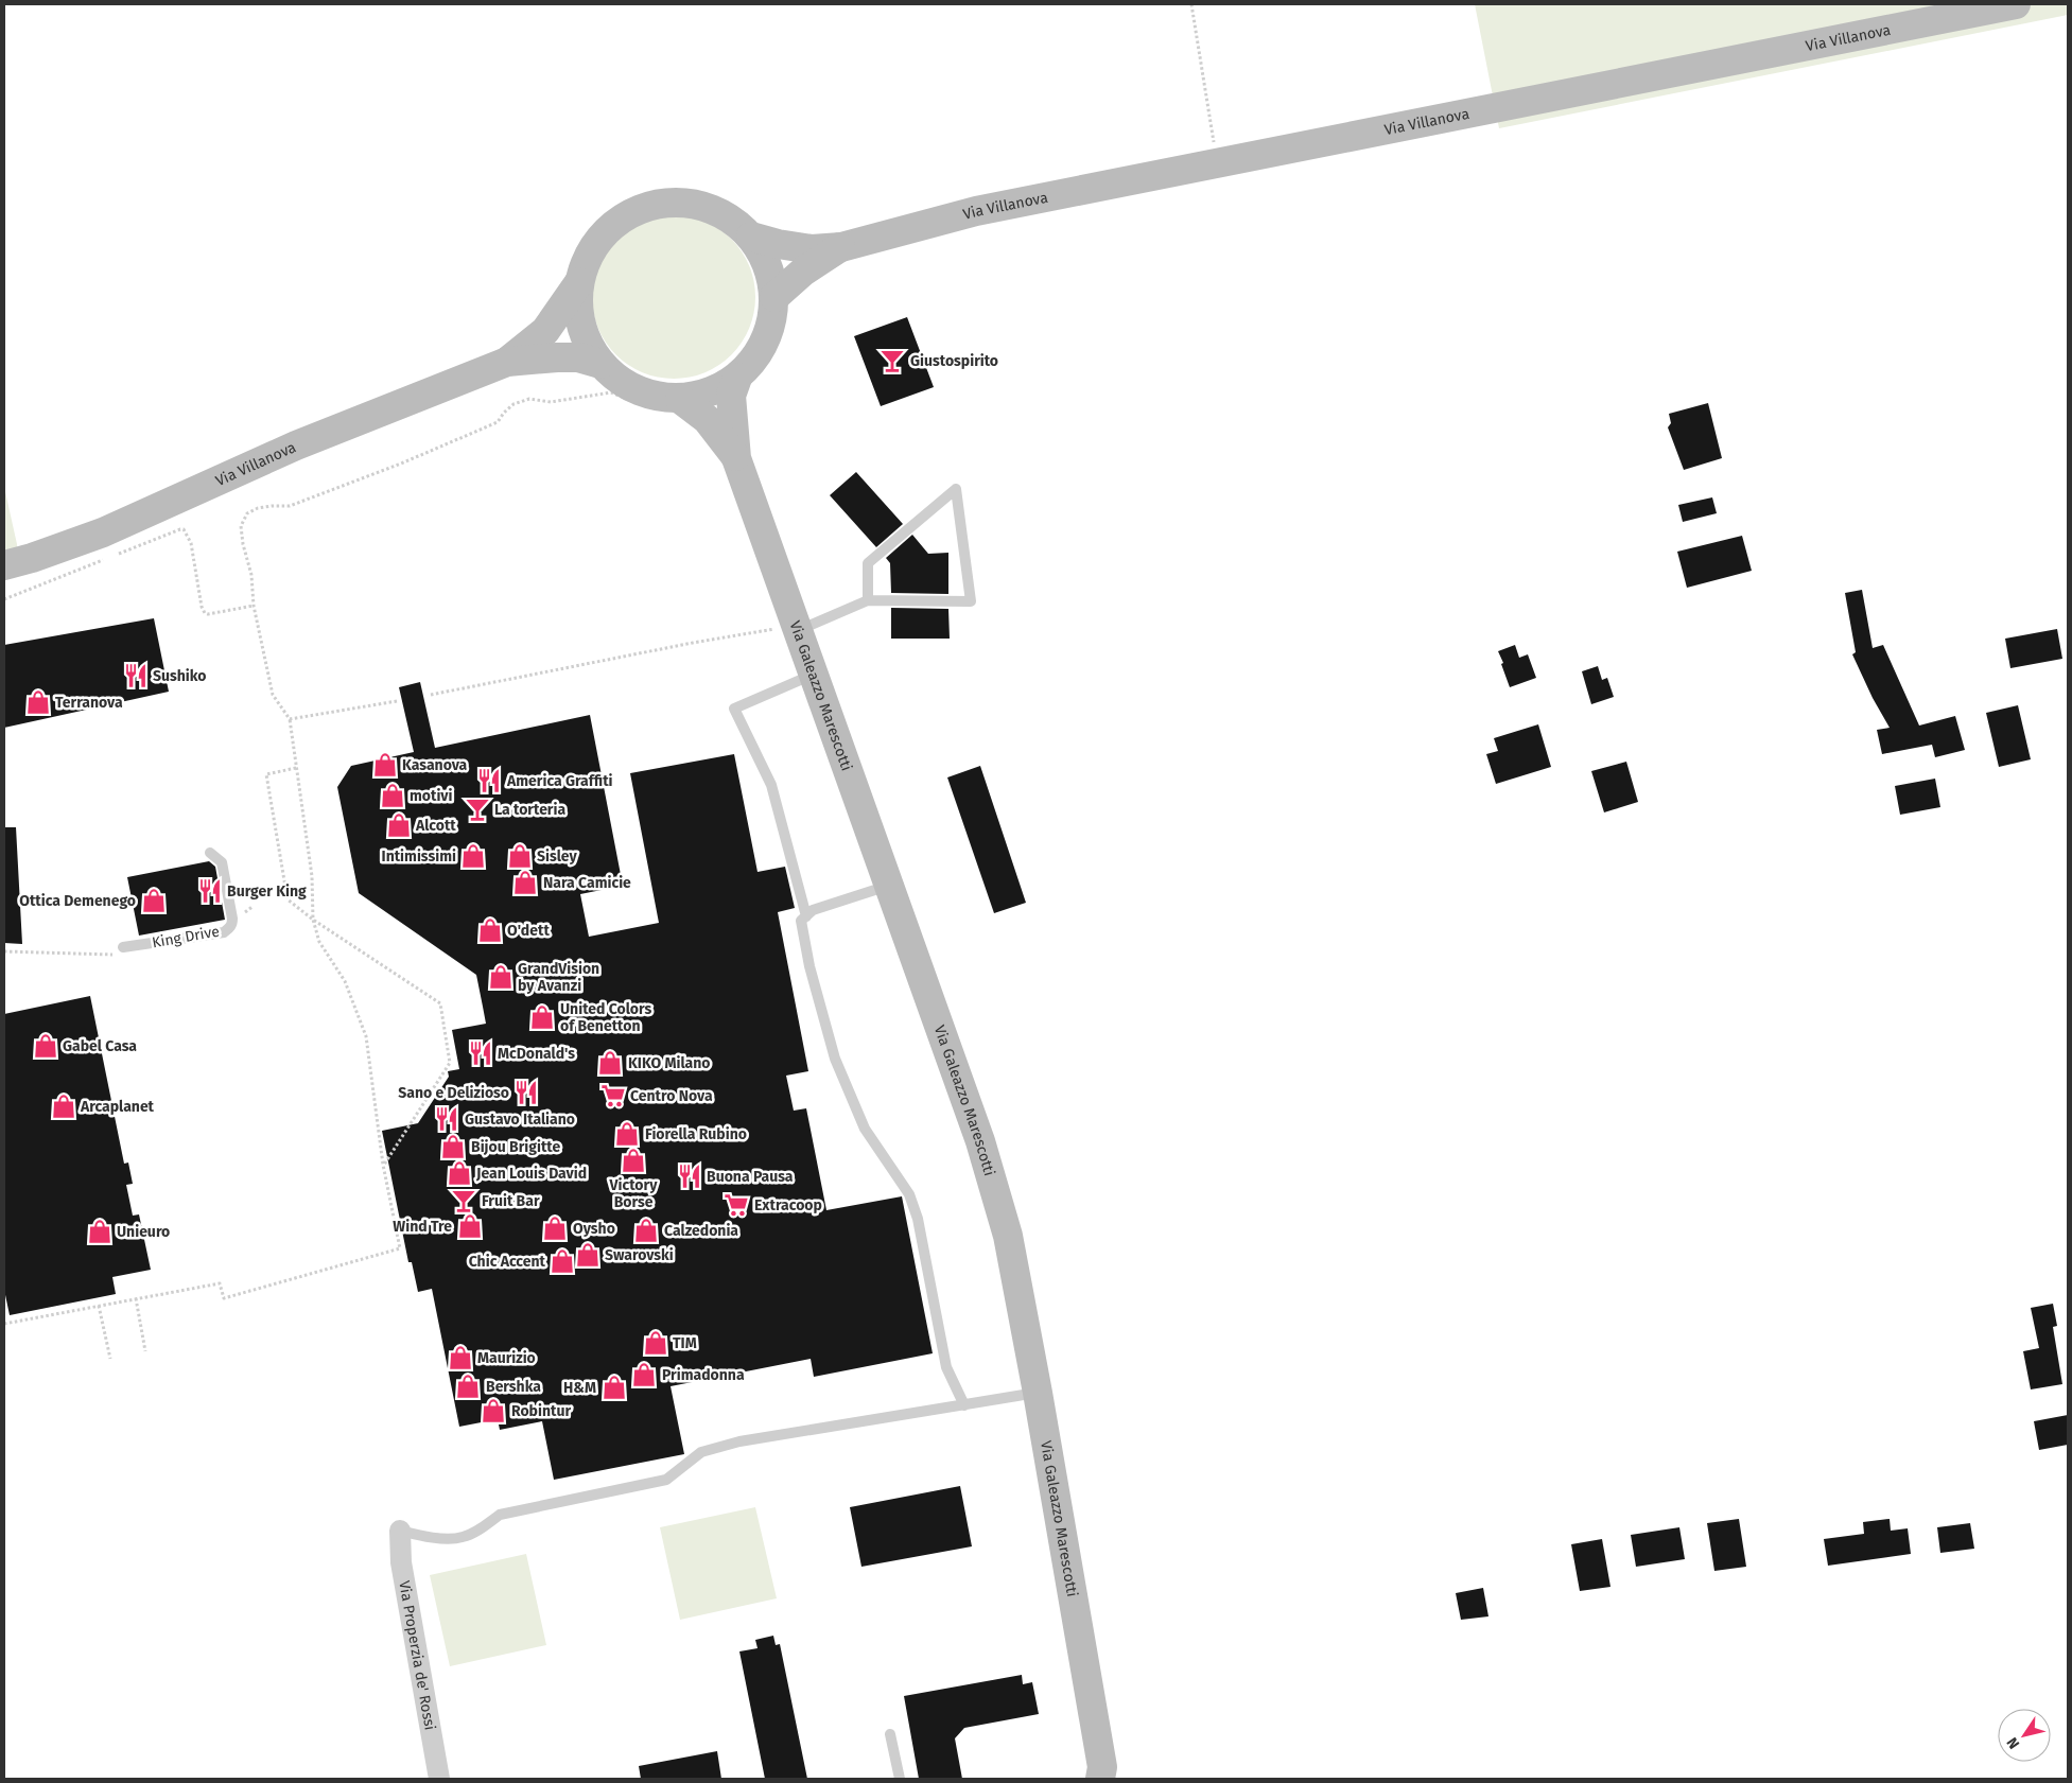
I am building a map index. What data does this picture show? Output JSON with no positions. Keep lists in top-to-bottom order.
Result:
{
  "streets": {
    "main road": ["Via Villanova", "Via Galeazzo Marescotti"],
    "street": ["Via Properzia de' Rossi"],
    "lane": ["King Drive"]
  },
  "places": {
    "bar": ["Giustospirito", "La torteria", "Fruit Bar"],
    "restaurant": [
      "Sushiko",
      "America Graffiti",
      "Burger King",
      "McDonald's",
      "Sano e Delizioso",
      "Gustavo Italiano",
      "Buona Pausa"
    ],
    "shop": [
      "Terranova",
      "Kasanova",
      "motivi",
      "Alcott",
      "Intimissimi",
      "Sisley",
      "Nara Camicie",
      "Ottica Demenego",
      "O'dett",
      "GrandVision by Avanzi",
      "United Colors of Benetton",
      "Gabel Casa",
      "KIKO Milano",
      "Arcaplanet",
      "Fiorella Rubino",
      "Bijou Brigitte",
      "Victory Borse",
      "Jean Louis David",
      "Wind Tre",
      "Oysho",
      "Calzedonia",
      "Unieuro",
      "Swarovski",
      "Chic Accent",
      "TIM",
      "Maurizio",
      "Primadonna",
      "Bershka",
      "H&M",
      "Robintur"
    ],
    "supermarket": ["Centro Nova", "Extracoop"]
  },
  "north": "bottom left"
}
